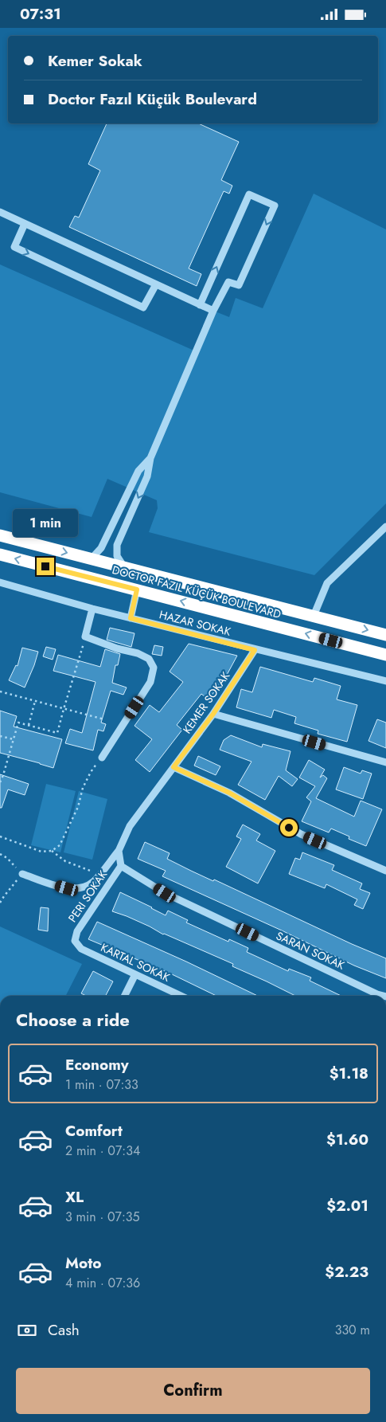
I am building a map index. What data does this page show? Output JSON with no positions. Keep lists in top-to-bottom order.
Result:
{
  "streets": {
    "street": [
      "HAZAR SOKAK",
      "KEMER SOKAK",
      "PERI SOKAK",
      "SARAN SOKAK",
      "KARTAL SOKAK"
    ]
  },
  "crossings": [
    ["HAZAR SOKAK", "KEMER SOKAK"],
    ["PERI SOKAK", "SARAN SOKAK"],
    ["PERI SOKAK", "KARTAL SOKAK"]
  ],
  "page": {
    "status": "07:31",
    "banner": ["Kemer Sokak", "Doctor Fazıl Küçük Boulevard"],
    "bubble": "1 min",
    "heading": "Choose a ride",
    "list": [
      {
        "name": "Economy",
        "note": "1 min · 07:33",
        "value": "$1.18"
      },
      {
        "name": "Comfort",
        "note": "2 min · 07:34",
        "value": "$1.60"
      },
      {
        "name": "XL",
        "note": "3 min · 07:35",
        "value": "$2.01"
      },
      {
        "name": "Moto",
        "note": "4 min · 07:36",
        "value": "$2.23"
      }
    ],
    "pay": ["Cash", "330 m"],
    "buttons": "Confirm"
  }
}
